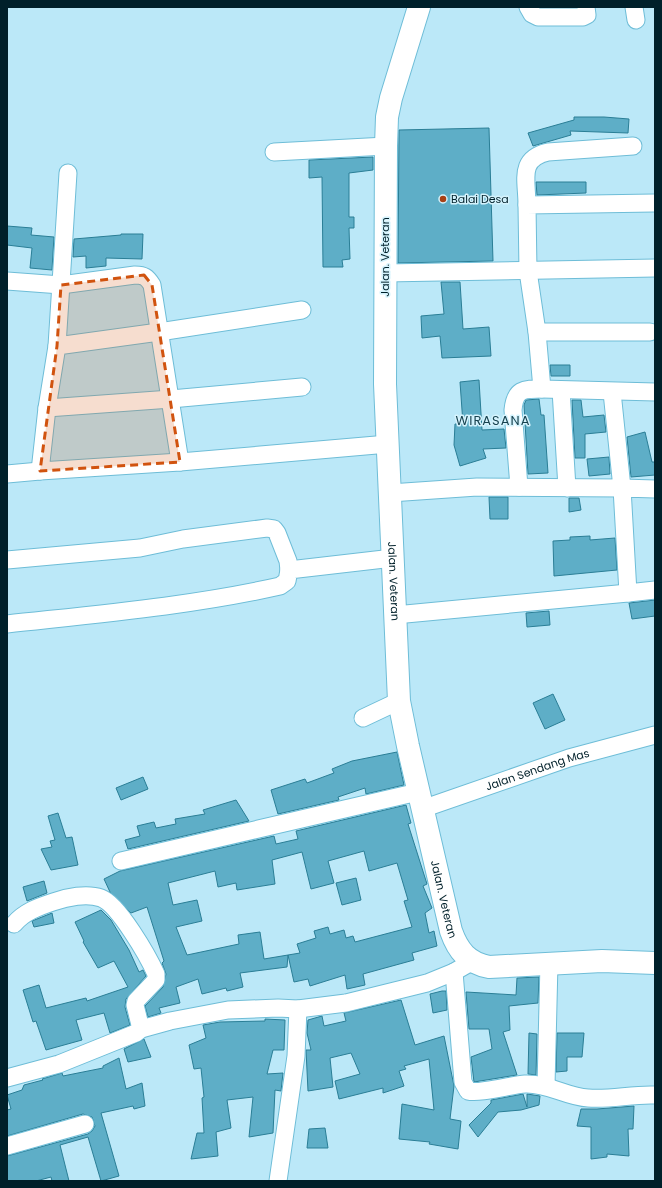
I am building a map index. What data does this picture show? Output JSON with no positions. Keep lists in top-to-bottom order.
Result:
{
  "streets": {
    "street": ["Jalan. Veteran", "Jalan Sendang Mas"]
  },
  "crossings": [
    ["Jalan. Veteran", "Jalan Sendang Mas"]
  ],
  "districts": ["WIRASANA"],
  "places": ["Balai Desa"]
}
